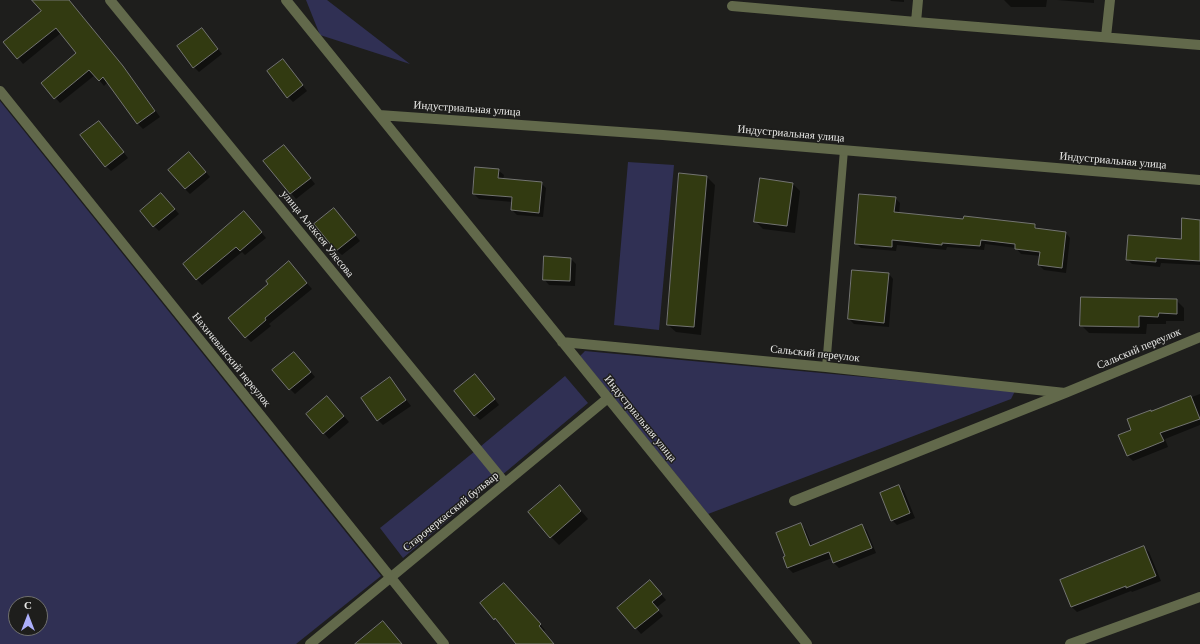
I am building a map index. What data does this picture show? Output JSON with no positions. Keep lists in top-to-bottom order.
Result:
{
  "streets": {
    "street": [
      "Индустриальная улица",
      "улица Алексея Улесова",
      "Сальский переулок",
      "Нахичеванский переулок",
      "Старочеркасский бульвар"
    ]
  },
  "crossings": [
    ["Индустриальная улица", "Сальский переулок"],
    ["Индустриальная улица", "Старочеркасский бульвар"],
    ["улица Алексея Улесова", "Старочеркасский бульвар"],
    ["Нахичеванский переулок", "Старочеркасский бульвар"]
  ],
  "north": "top"
}
